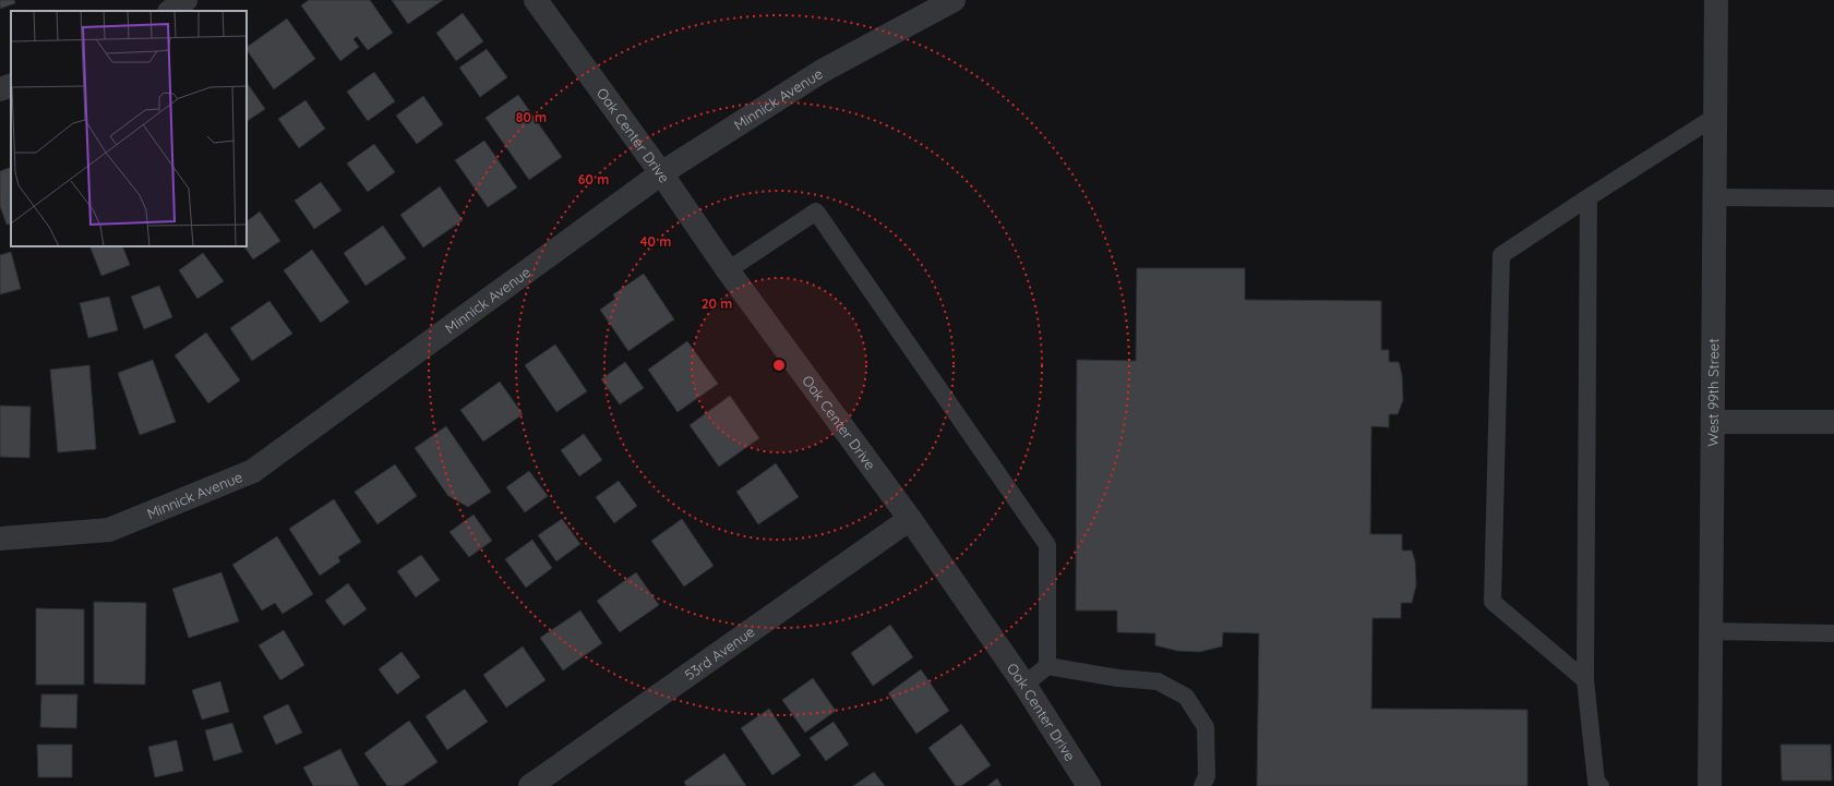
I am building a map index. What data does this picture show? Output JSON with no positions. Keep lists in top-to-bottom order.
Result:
{
  "streets": {
    "street": [
      "Minnick Avenue",
      "Oak Center Drive",
      "West 99th Street",
      "53rd Avenue"
    ]
  },
  "crossings": [
    ["Minnick Avenue", "Oak Center Drive"],
    ["Oak Center Drive", "53rd Avenue"]
  ],
  "rings": [
    "80 m",
    "60 m",
    "40 m",
    "20 m"
  ]
}
